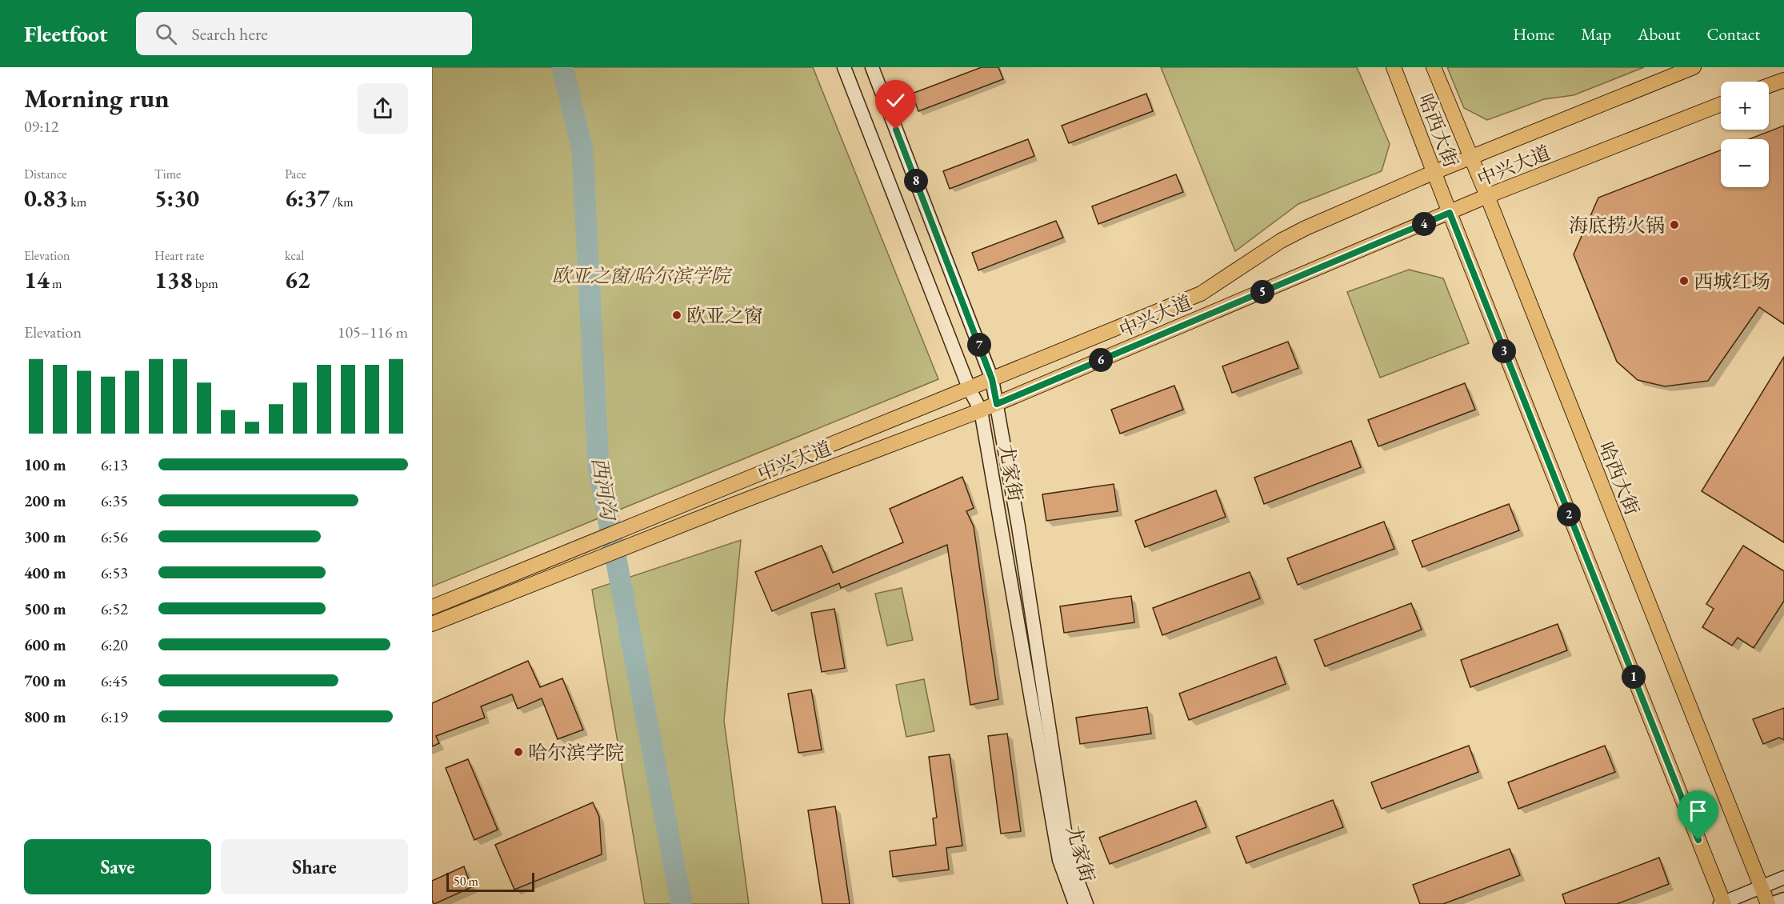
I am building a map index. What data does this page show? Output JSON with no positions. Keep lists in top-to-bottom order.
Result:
{
  "streets": {
    "main road": ["哈西大街", "中兴大道", "尤家街"]
  },
  "crossings": [
    ["哈西大街", "中兴大道"],
    ["中兴大道", "尤家街"]
  ],
  "water": ["西河沟"],
  "parks": ["欧亚之窗/哈尔滨学院"],
  "places": [
    "海底捞火锅",
    "西城红场",
    "欧亚之窗",
    "哈尔滨学院"
  ],
  "scale_bar": "50 m",
  "page": {
    "header": "Fleetfoot",
    "search": "Search here",
    "nav": [
      "Home",
      "Map",
      "About",
      "Contact"
    ],
    "heading": ["Morning run", "09:12"],
    "map_buttons": ["+", "−"],
    "stats": [
      ["Distance", "0.83 km"],
      ["Time", "5:30"],
      ["Pace", "6:37 /km"],
      ["Elevation", "14 m"],
      ["Heart rate", "138 bpm"],
      ["kcal", "62"]
    ],
    "pins": [
      "8",
      "4",
      "5",
      "7",
      "3",
      "6",
      "2",
      "1"
    ],
    "chart": ["Elevation", "105–116 m"],
    "list": [
      {
        "name": "100 m",
        "note": "6:13"
      },
      {
        "name": "200 m",
        "note": "6:35"
      },
      {
        "name": "300 m",
        "note": "6:56"
      },
      {
        "name": "400 m",
        "note": "6:53"
      },
      {
        "name": "500 m",
        "note": "6:52"
      },
      {
        "name": "600 m",
        "note": "6:20"
      },
      {
        "name": "700 m",
        "note": "6:45"
      },
      {
        "name": "800 m",
        "note": "6:19"
      }
    ],
    "buttons": ["Save", "Share"],
    "scale": "50 m"
  }
}
